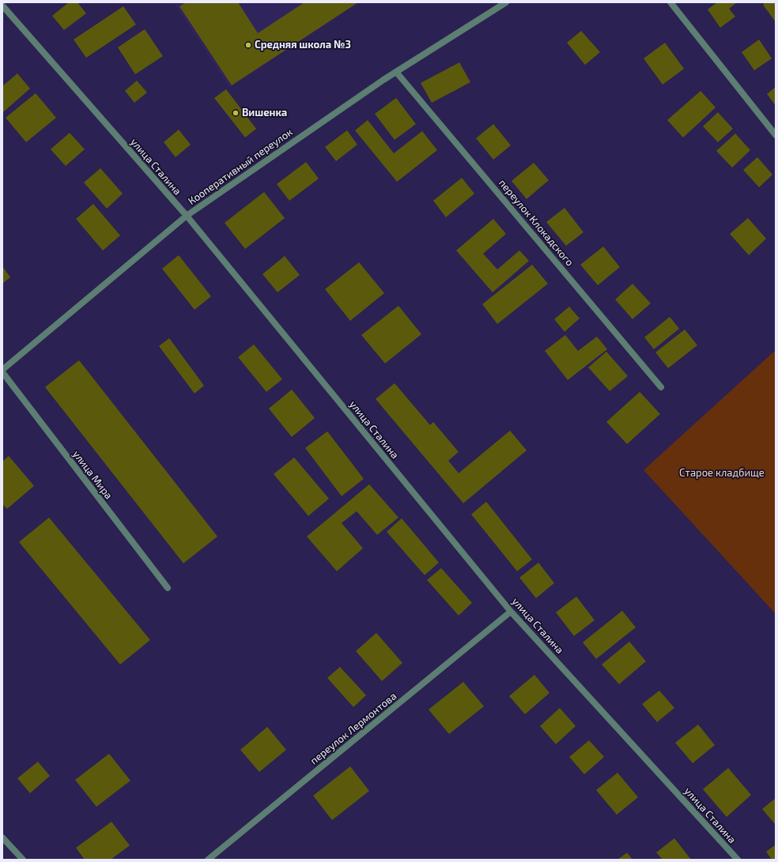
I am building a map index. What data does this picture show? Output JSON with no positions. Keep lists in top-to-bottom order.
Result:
{
  "streets": {
    "street": [
      "улица Сталина",
      "Кооперативный переулок",
      "переулок Клокадского",
      "улица Мира",
      "переулок Лермонтова"
    ]
  },
  "crossings": [
    ["улица Сталина", "Кооперативный переулок"],
    ["улица Сталина", "переулок Лермонтова"],
    ["Кооперативный переулок", "переулок Клокадского"]
  ],
  "parks": ["Старое кладбище"],
  "places": ["Средняя школа №3", "Вишенка"]
}
